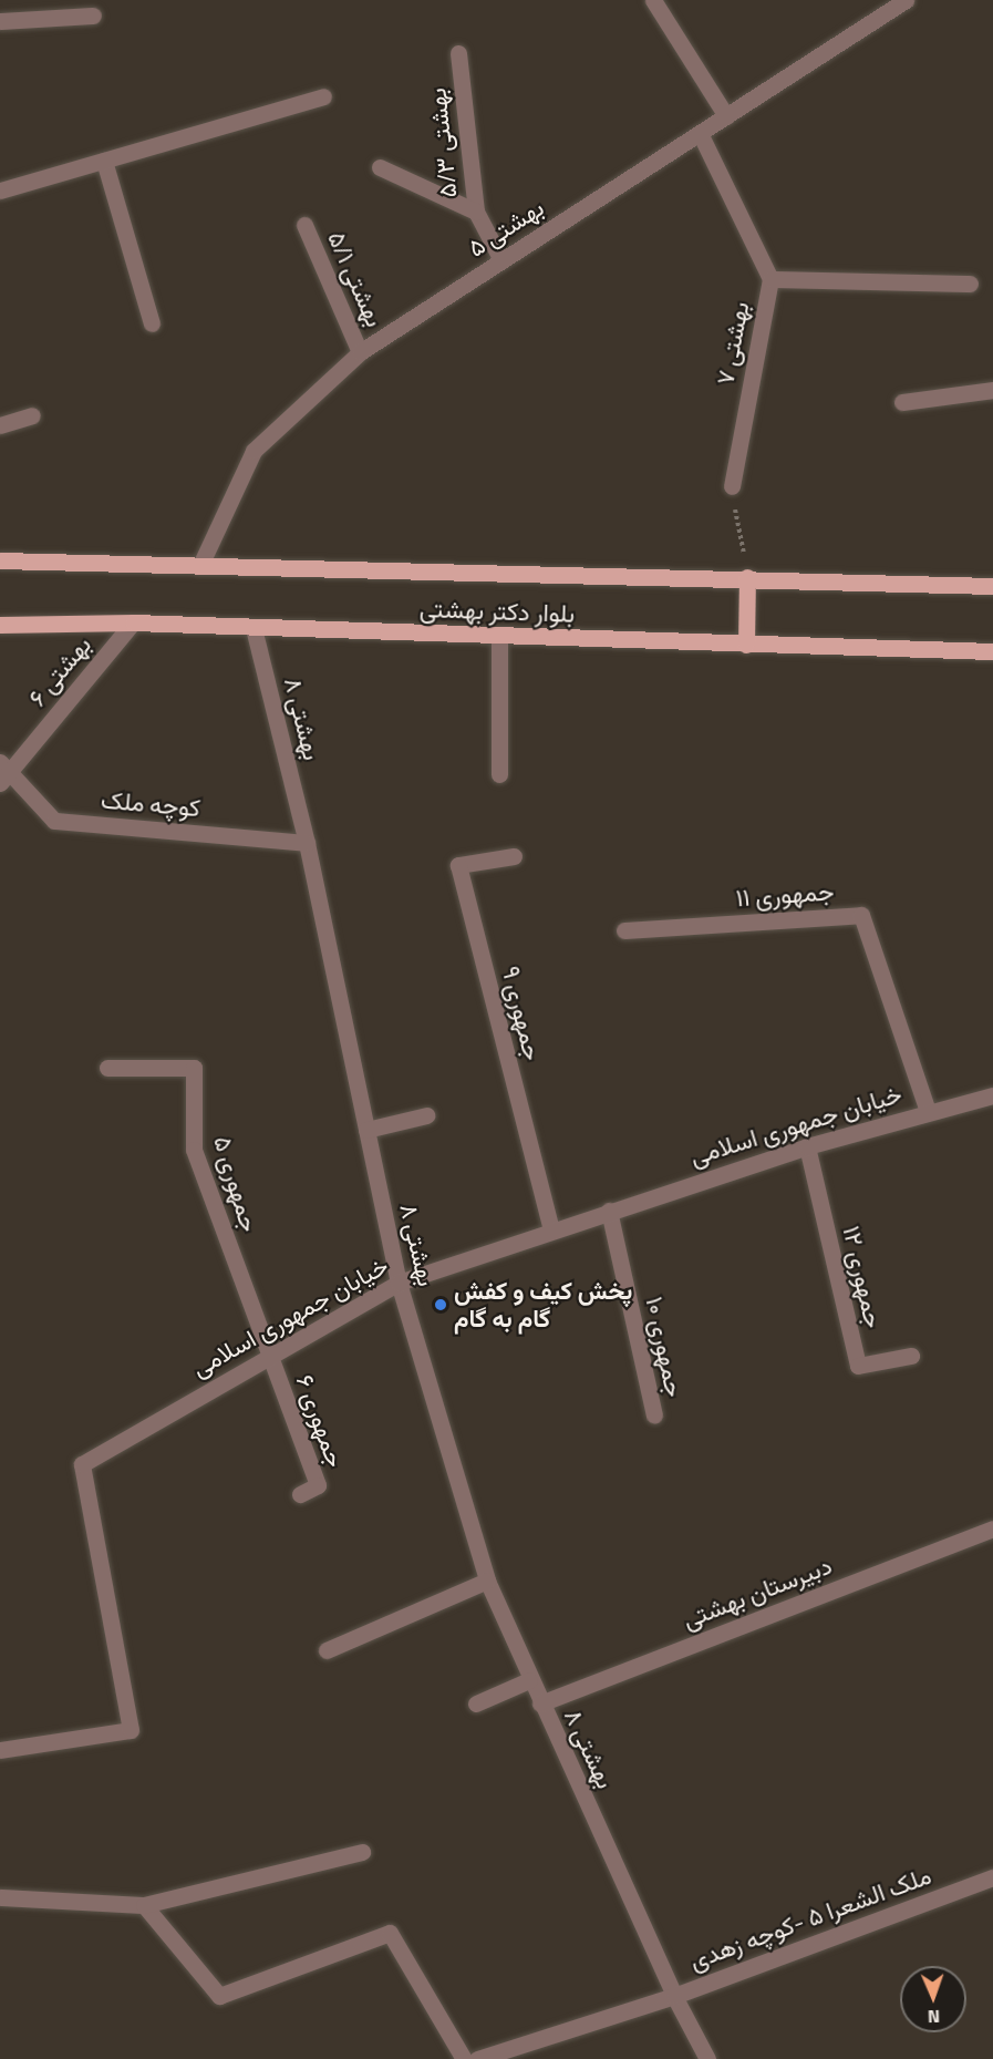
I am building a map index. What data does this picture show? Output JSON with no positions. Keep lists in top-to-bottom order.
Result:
{
  "streets": {
    "main road": ["بلوار دکتر بهشتی"],
    "street": [
      "بهشتی ۵/۳",
      "بهشتی ۵",
      "بهشتی ۵/۱",
      "بهشتی ۷",
      "بهشتی ۶",
      "بهشتی ۸",
      "کوچه ملک",
      "جمهوری ۱۱",
      "جمهوری ۹",
      "خیابان جمهوری اسلامی",
      "جمهوری ۵",
      "جمهوری ۱۲",
      "جمهوری ۱۰",
      "جمهوری ۶",
      "دبیرستان بهشتی",
      "ملک الشعرا ۵ -کوچه زهدی"
    ]
  },
  "crossings": [
    ["بهشتی ۵/۳", "بهشتی ۵"],
    ["بهشتی ۵", "بهشتی ۵/۱"],
    ["بهشتی ۵", "بهشتی ۷"],
    ["بهشتی ۵", "بلوار دکتر بهشتی"],
    ["بلوار دکتر بهشتی", "بهشتی ۶"],
    ["بلوار دکتر بهشتی", "بهشتی ۸"],
    ["بهشتی ۶", "کوچه ملک"],
    ["بهشتی ۸", "کوچه ملک"],
    ["بهشتی ۸", "خیابان جمهوری اسلامی"],
    ["بهشتی ۸", "دبیرستان بهشتی"],
    ["بهشتی ۸", "ملک الشعرا ۵ -کوچه زهدی"],
    ["جمهوری ۱۱", "خیابان جمهوری اسلامی"],
    ["جمهوری ۹", "خیابان جمهوری اسلامی"],
    ["خیابان جمهوری اسلامی", "جمهوری ۵"],
    ["خیابان جمهوری اسلامی", "جمهوری ۱۲"],
    ["خیابان جمهوری اسلامی", "جمهوری ۱۰"],
    ["خیابان جمهوری اسلامی", "جمهوری ۶"],
    ["جمهوری ۵", "جمهوری ۶"]
  ],
  "places": ["پخش کیف و کفش گام به گام"],
  "north": "bottom"
}
